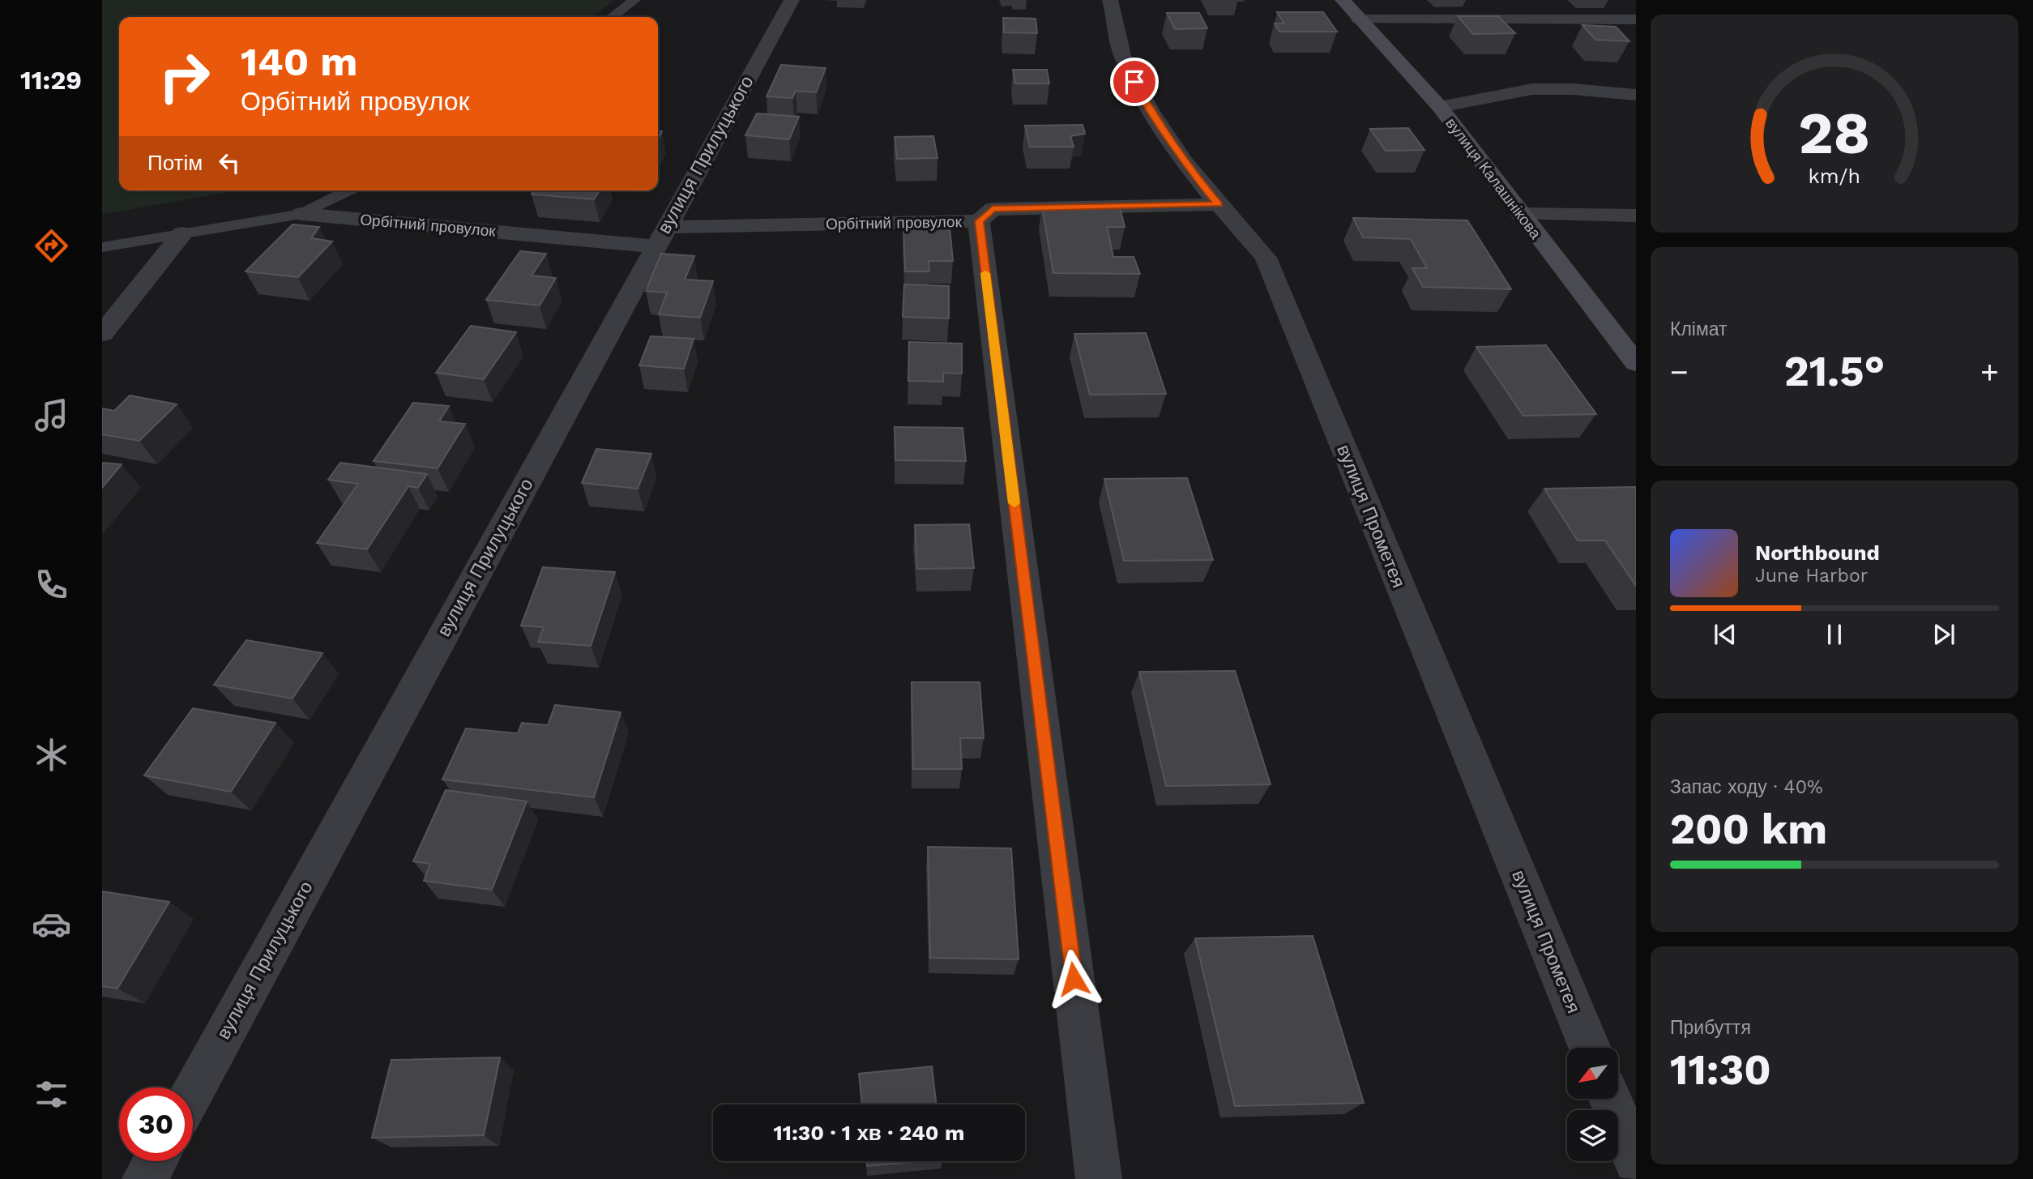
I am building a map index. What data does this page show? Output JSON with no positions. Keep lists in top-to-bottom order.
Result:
{
  "streets": {
    "street": [
      "вулиця Прилуцького",
      "вулиця Калашнікова",
      "Орбітний провулок",
      "вулиця Прометея"
    ]
  },
  "crossings": [
    ["вулиця Прилуцького", "Орбітний провулок"],
    ["Орбітний провулок", "вулиця Прометея"]
  ],
  "north": "bottom left",
  "page": {
    "tabs": "11:29",
    "turn": ["140 m", "Орбітний провулок"],
    "then": "Потім",
    "tile": [
      "Клімат",
      ["Запас ходу · 40%", "200 km"],
      ["Прибуття", "11:30"]
    ],
    "heat": ["−", "21.5°", "+"],
    "song": ["Northbound", "June Harbor"],
    "limit": "30",
    "trip": "11:30 · 1 хв · 240 m",
    "gauge": ["28", "km/h"]
  }
}
